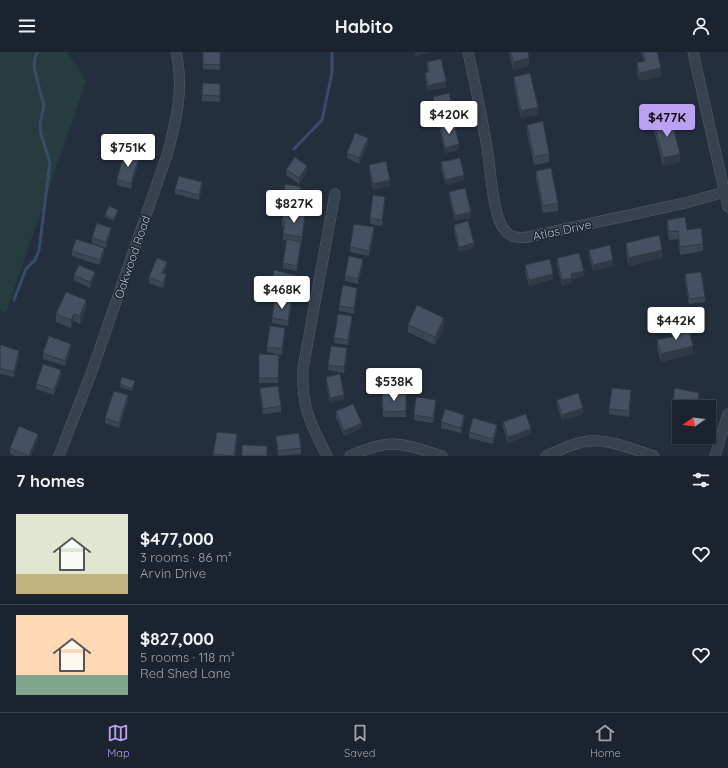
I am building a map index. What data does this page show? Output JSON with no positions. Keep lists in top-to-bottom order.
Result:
{
  "streets": {
    "street": ["Atlas Drive", "Oakwood Road"]
  },
  "north": "left",
  "page": {
    "header": "Habito",
    "price": [
      "$420K",
      "$477K",
      "$751K",
      "$827K",
      "$468K",
      "$442K",
      "$538K"
    ],
    "heading": "7 homes",
    "list": [
      {
        "name": "$477,000",
        "note": "3 rooms · 86 m² · Arvin Drive"
      },
      {
        "name": "$827,000",
        "note": "5 rooms · 118 m² · Red Shed Lane"
      }
    ],
    "tabs": ["Map", "Saved", "Home"]
  }
}
